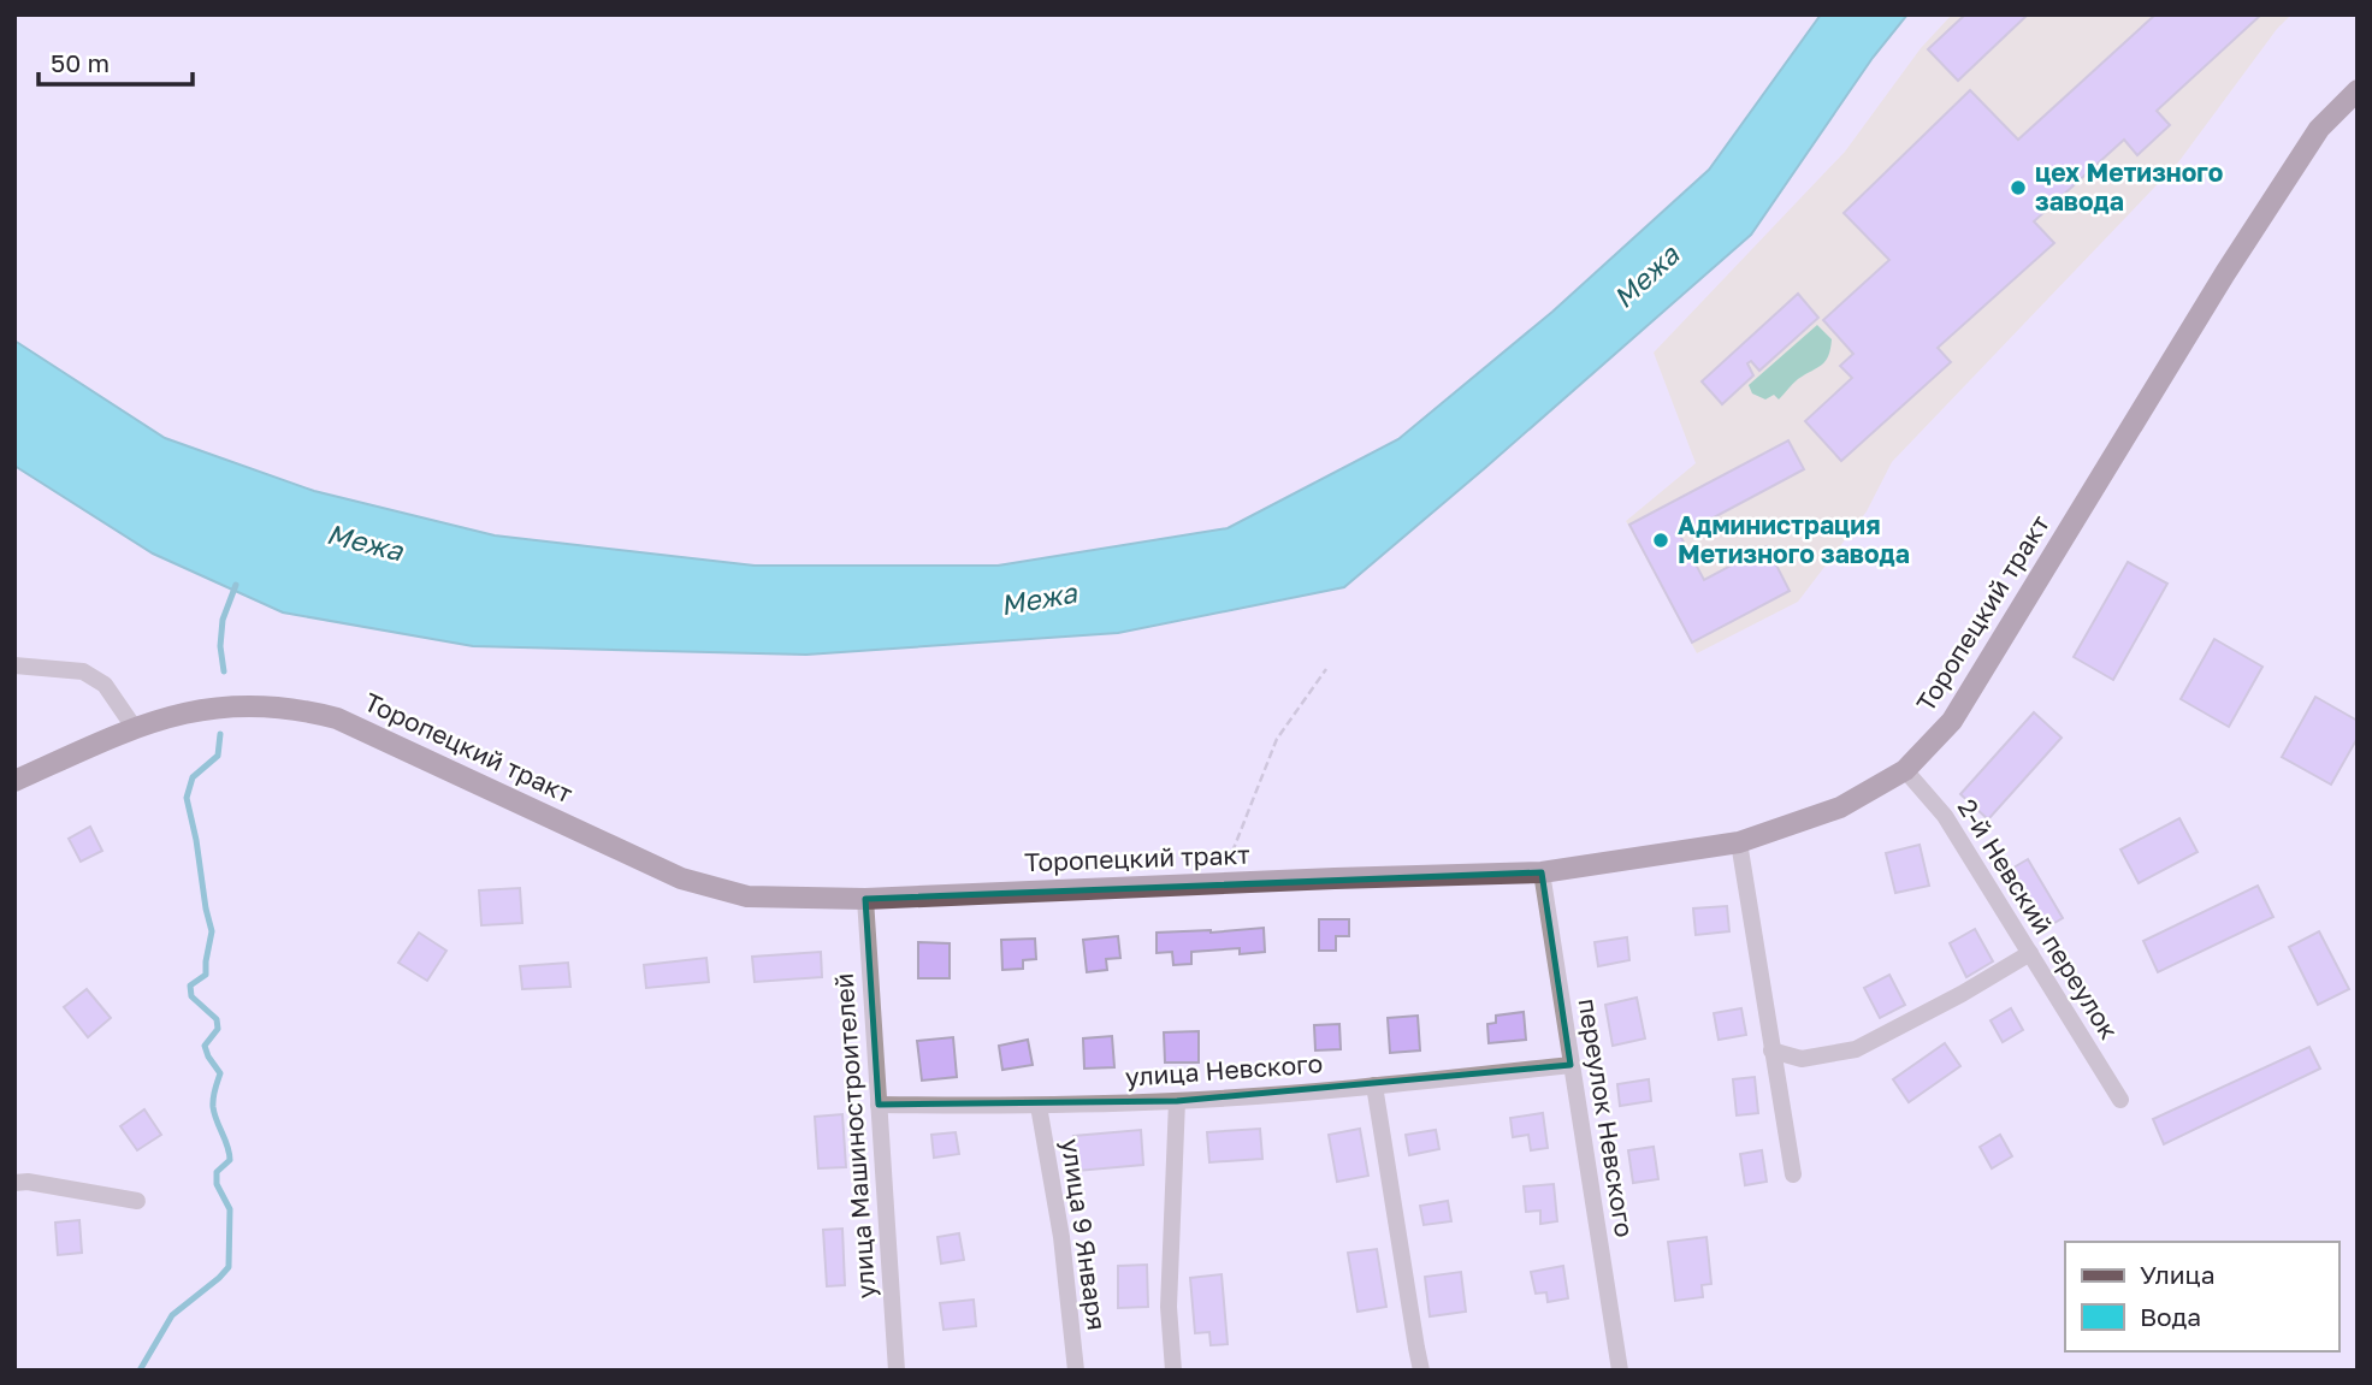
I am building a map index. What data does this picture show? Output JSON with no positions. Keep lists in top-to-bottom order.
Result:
{
  "streets": {
    "main road": ["Торопецкий тракт"],
    "street": [
      "2-й Невский переулок",
      "улица Невского",
      "переулок Невского",
      "улица Машиностроителей",
      "улица 9 Января"
    ]
  },
  "crossings": [
    ["Торопецкий тракт", "2-й Невский переулок"],
    ["Торопецкий тракт", "переулок Невского"],
    ["Торопецкий тракт", "улица Машиностроителей"],
    ["улица Невского", "переулок Невского"],
    ["улица Невского", "улица Машиностроителей"],
    ["улица Невского", "улица 9 Января"]
  ],
  "water": ["Межа"],
  "places": ["цех Метизного завода", "Администрация Метизного завода"],
  "legend": ["Улица", "Вода"],
  "scale_bar": "50 m"
}
